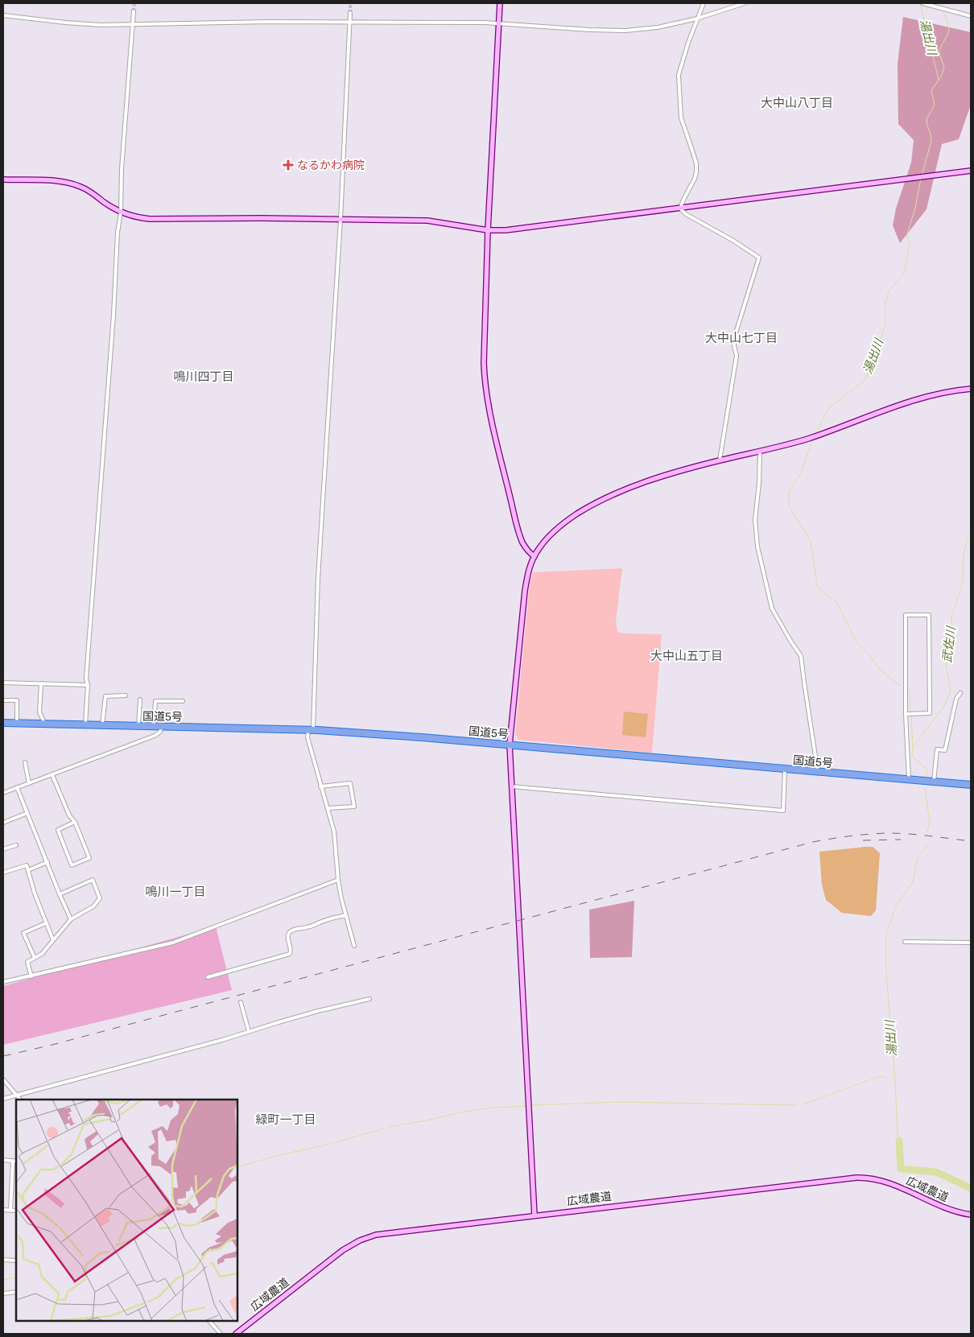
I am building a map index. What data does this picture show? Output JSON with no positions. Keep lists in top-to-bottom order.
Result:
{
  "streets": {
    "highway": ["国道5号"],
    "street": ["広域農道"]
  },
  "districts": [
    "大中山八丁目",
    "大中山七丁目",
    "鳴川四丁目",
    "大中山五丁目",
    "鳴川一丁目",
    "緑町一丁目"
  ],
  "water": ["湯出川", "武佐川"],
  "places": {
    "health": ["なるかわ病院"]
  }
}
